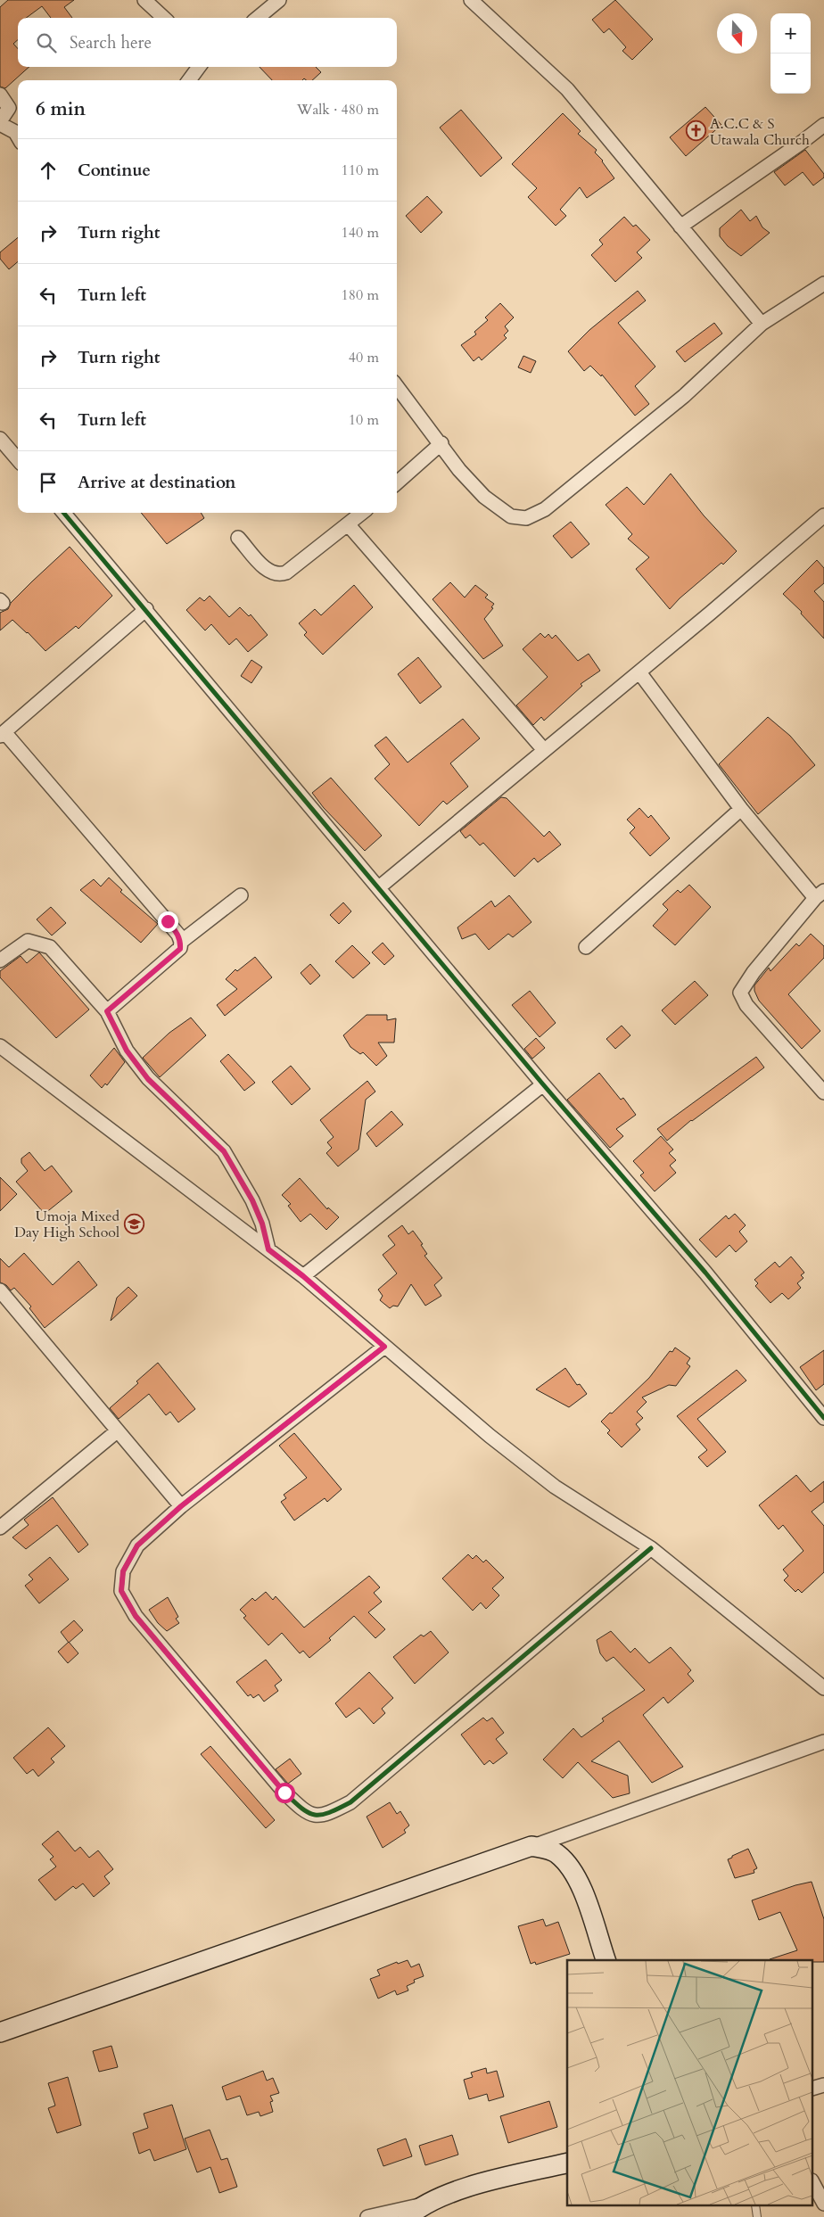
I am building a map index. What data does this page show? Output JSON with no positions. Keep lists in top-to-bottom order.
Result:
{
  "places": {
    "church": ["A.C.C & S Utawala Church"],
    "school or university": ["Umoja Mixed Day High School"]
  },
  "north": "bottom",
  "page": {
    "map_buttons": ["+", "−"],
    "search": "Search here",
    "heading": ["6 min", "Walk · 480 m"],
    "list": [
      ["Continue", "110 m"],
      ["Turn right", "140 m"],
      ["Turn left", "180 m"],
      ["Turn right", "40 m"],
      ["Turn left", "10 m"],
      "Arrive at destination"
    ]
  }
}
